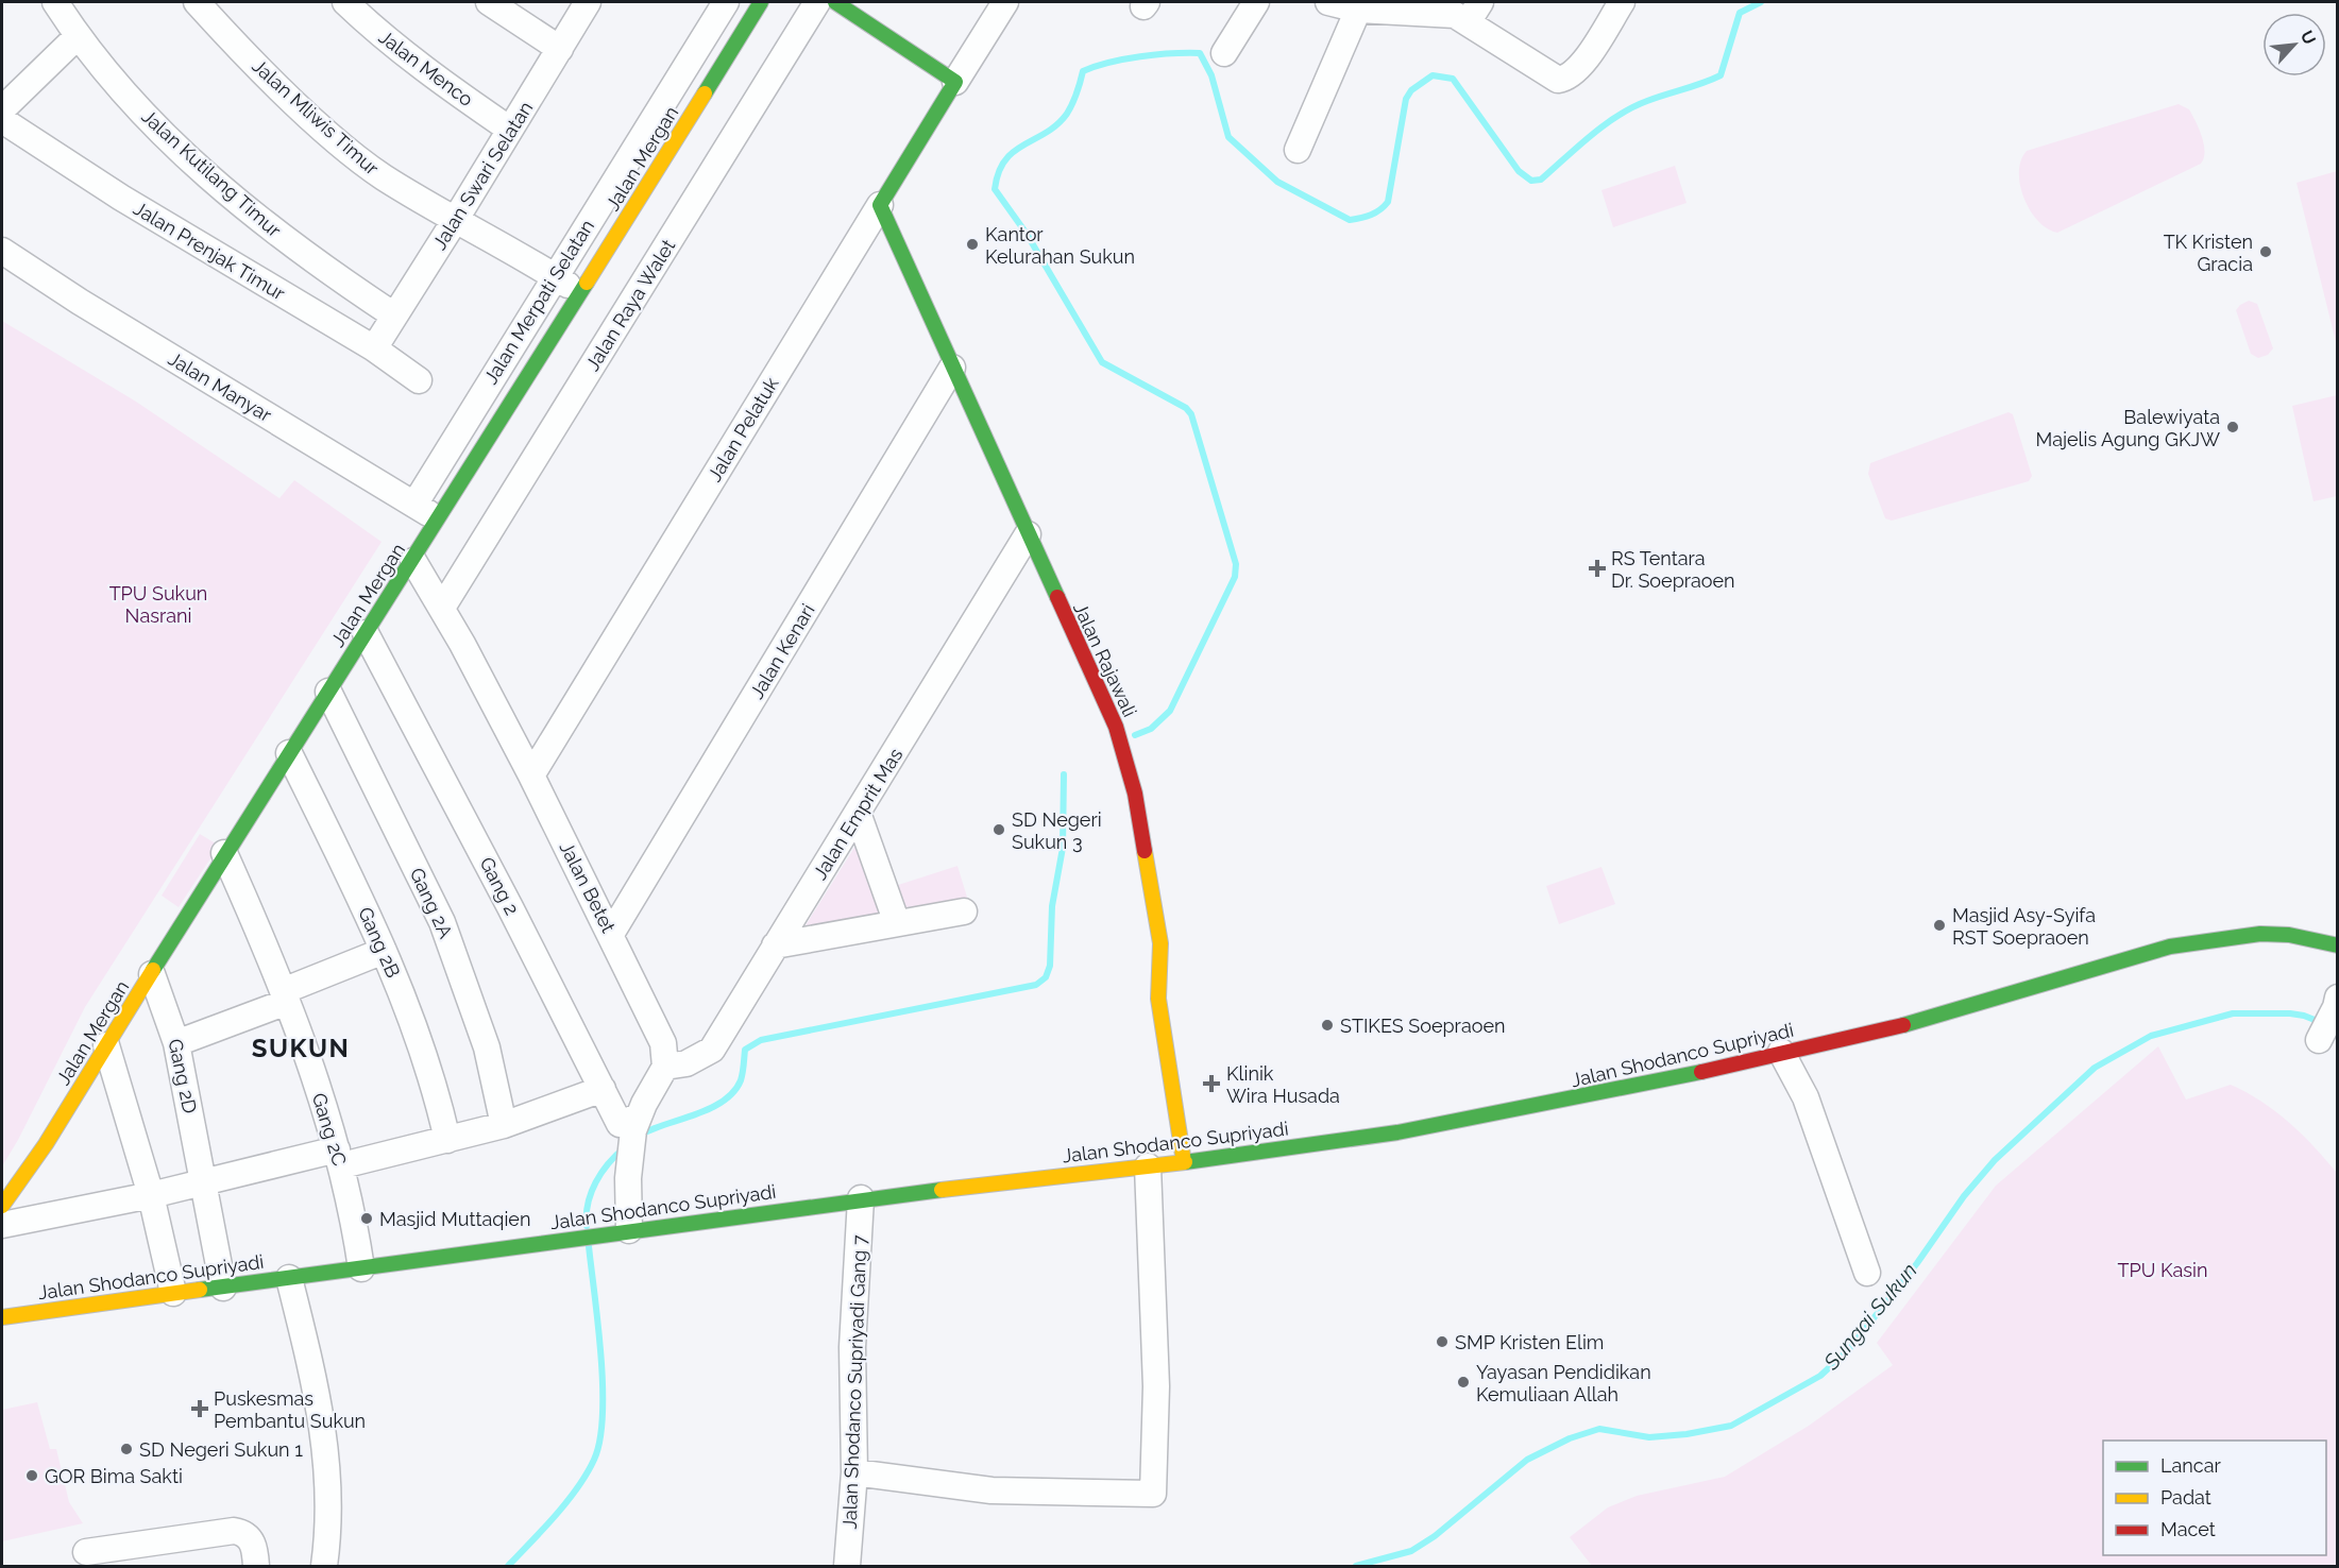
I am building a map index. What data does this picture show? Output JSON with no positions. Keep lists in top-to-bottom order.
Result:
{
  "streets": {
    "street": [
      "Jalan Menco",
      "Jalan Mliwis Timur",
      "Jalan Mergan",
      "Jalan Kutilang Timur",
      "Jalan Swari Selatan",
      "Jalan Prenjak Timur",
      "Jalan Merpati Selatan",
      "Jalan Raya Walet",
      "Jalan Manyar",
      "Jalan Pelatuk",
      "Jalan Kenari",
      "Jalan Rajawali",
      "Jalan Emprit Mas",
      "Gang 2",
      "Jalan Betet",
      "Gang 2A",
      "Gang 2B",
      "Jalan Shodanco Supriyadi",
      "Gang 2D",
      "Gang 2C",
      "Jalan Shodanco Supriyadi Gang 7"
    ]
  },
  "crossings": [
    ["Jalan Menco", "Jalan Swari Selatan"],
    ["Jalan Mliwis Timur", "Jalan Mergan"],
    ["Jalan Mliwis Timur", "Jalan Swari Selatan"],
    ["Jalan Mliwis Timur", "Jalan Merpati Selatan"],
    ["Jalan Mergan", "Jalan Merpati Selatan"],
    ["Jalan Mergan", "Jalan Manyar"],
    ["Jalan Mergan", "Gang 2"],
    ["Jalan Mergan", "Jalan Betet"],
    ["Jalan Mergan", "Gang 2A"],
    ["Jalan Mergan", "Gang 2B"],
    ["Jalan Mergan", "Gang 2D"],
    ["Jalan Mergan", "Gang 2C"],
    ["Jalan Kutilang Timur", "Jalan Swari Selatan"],
    ["Jalan Swari Selatan", "Jalan Prenjak Timur"],
    ["Jalan Merpati Selatan", "Jalan Manyar"],
    ["Jalan Raya Walet", "Jalan Betet"],
    ["Jalan Pelatuk", "Jalan Rajawali"],
    ["Jalan Pelatuk", "Jalan Betet"],
    ["Jalan Kenari", "Jalan Rajawali"],
    ["Jalan Kenari", "Jalan Betet"],
    ["Jalan Rajawali", "Jalan Emprit Mas"],
    ["Jalan Rajawali", "Jalan Shodanco Supriyadi"],
    ["Jalan Emprit Mas", "Jalan Betet"],
    ["Jalan Shodanco Supriyadi", "Gang 2D"],
    ["Jalan Shodanco Supriyadi", "Gang 2C"],
    ["Jalan Shodanco Supriyadi", "Jalan Shodanco Supriyadi Gang 7"]
  ],
  "districts": ["SUKUN"],
  "water": ["Sungai Sukun"],
  "parks": ["TPU Sukun Nasrani", "TPU Kasin"],
  "places": {
    "other": [
      "Kantor Kelurahan Sukun",
      "TK Kristen Gracia",
      "Balewiyata Majelis Agung GKJW",
      "SD Negeri Sukun 3",
      "Masjid Asy-Syifa RST Soepraoen",
      "STIKES Soepraoen",
      "Masjid Muttaqien",
      "SMP Kristen Elim",
      "Yayasan Pendidikan Kemuliaan Allah",
      "SD Negeri Sukun 1",
      "GOR Bima Sakti"
    ],
    "health": ["RS Tentara Dr. Soepraoen", "Klinik Wira Husada", "Puskesmas Pembantu Sukun"]
  },
  "legend": ["Lancar", "Padat", "Macet"],
  "north": "top right"
}
